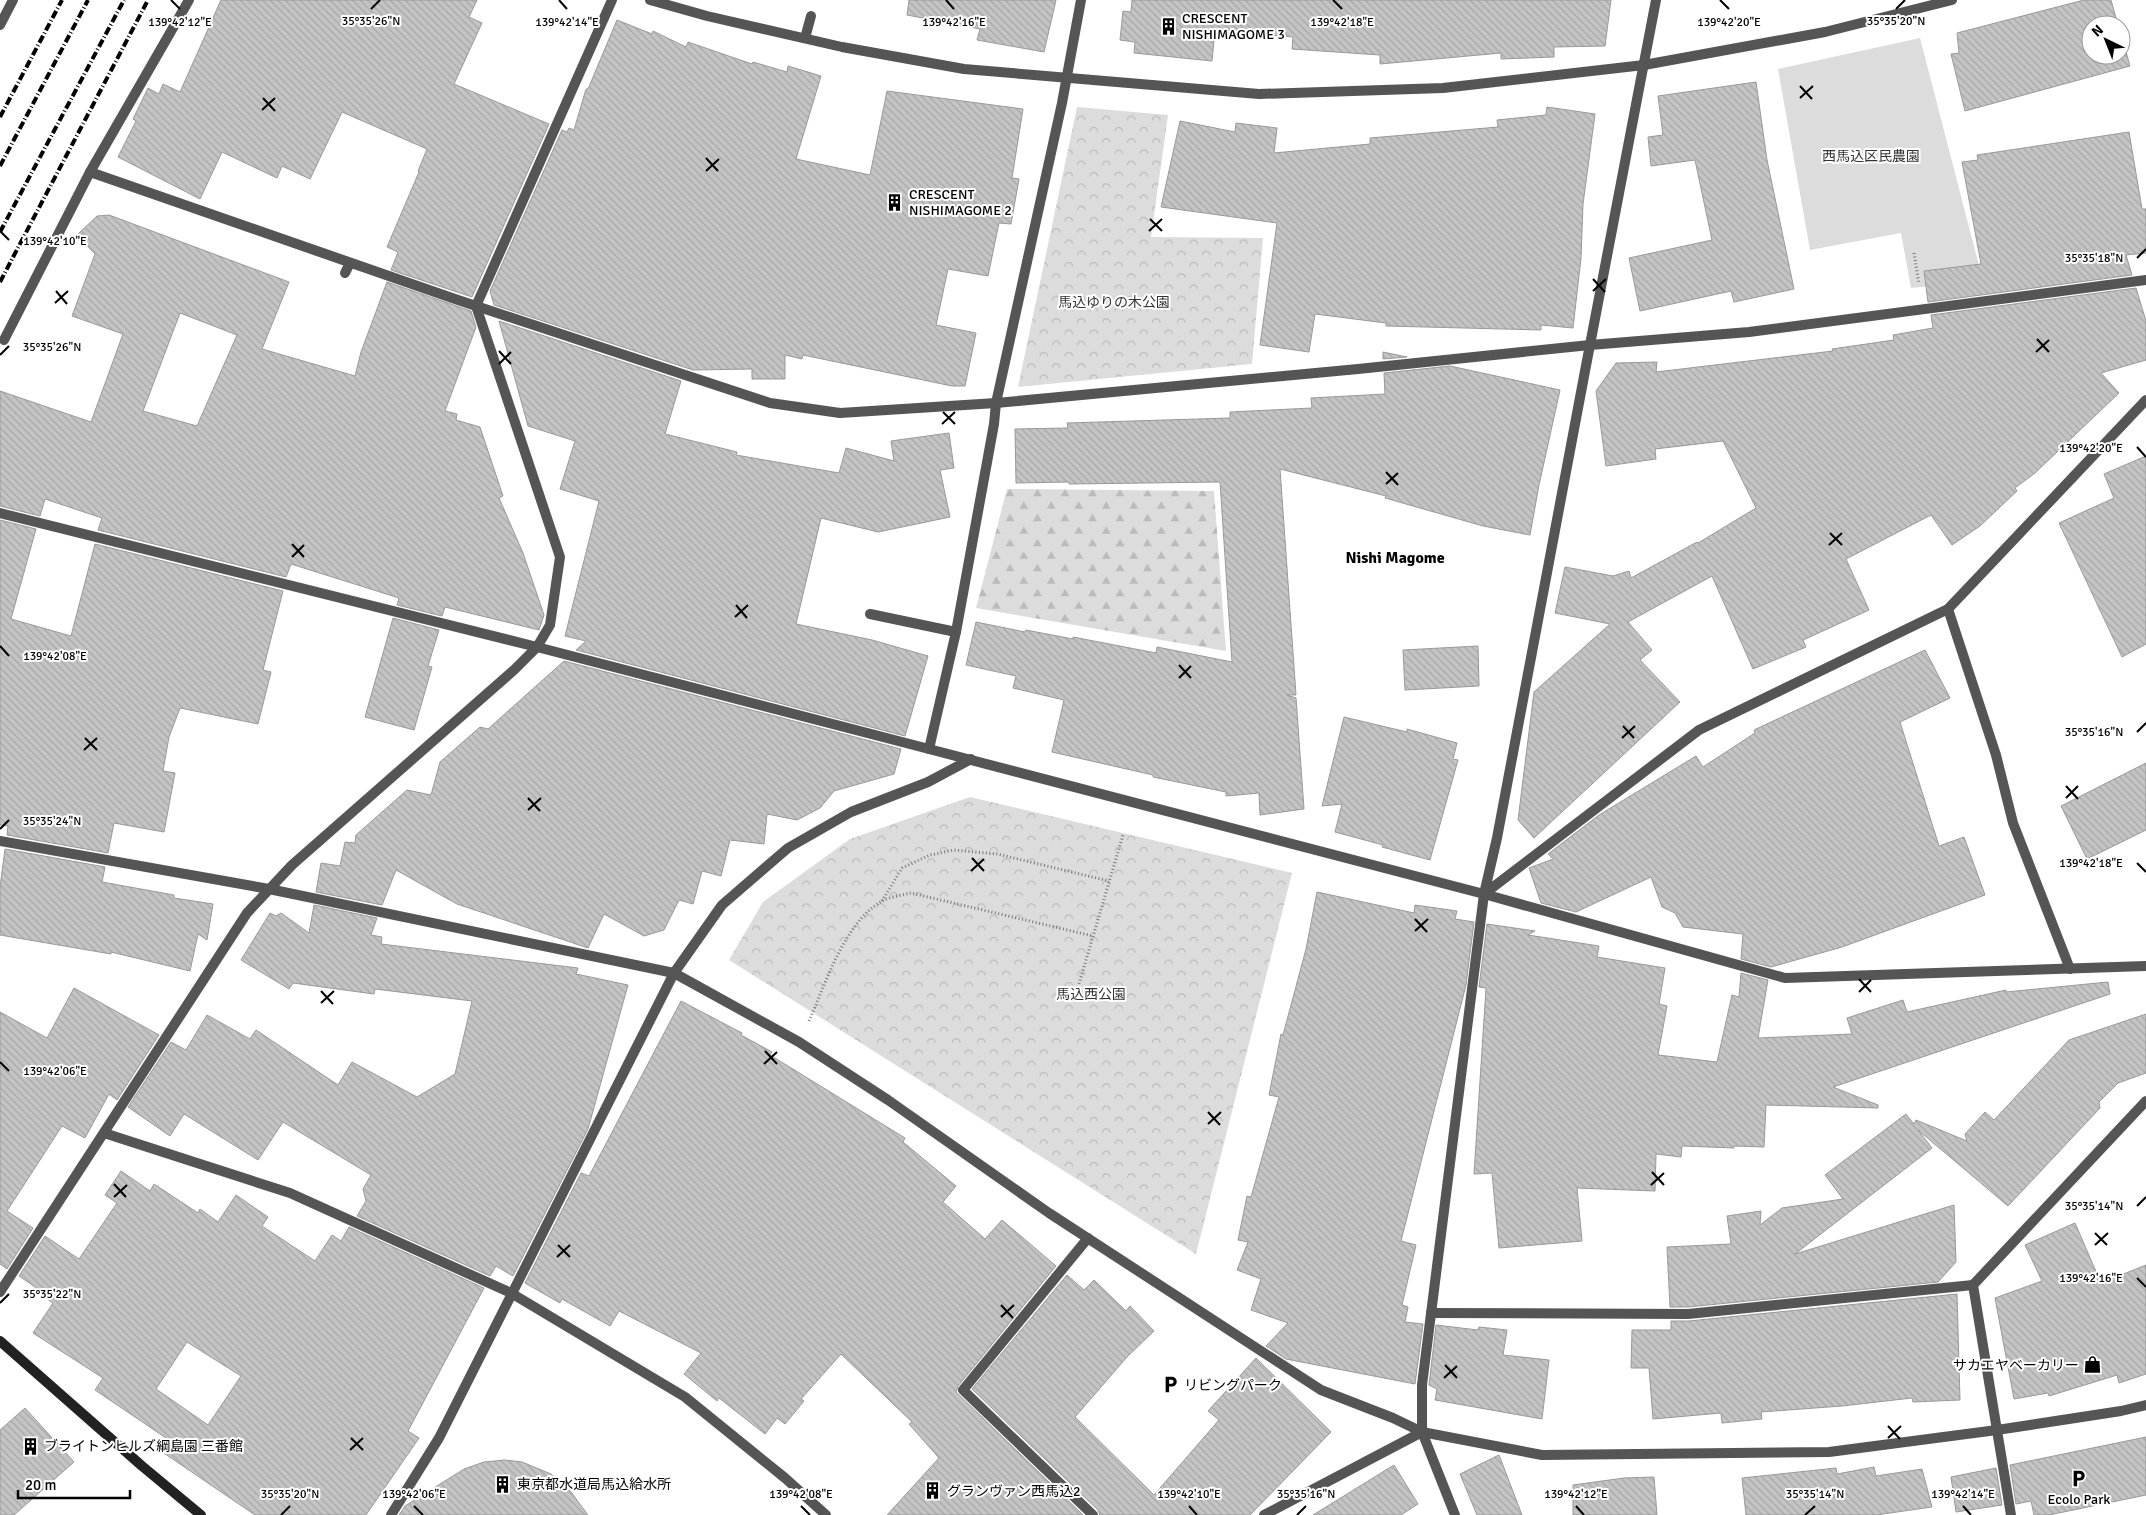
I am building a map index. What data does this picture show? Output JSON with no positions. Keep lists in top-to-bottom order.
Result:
{
  "districts": ["Nishi Magome"],
  "parks": ["西馬込区民農園", "馬込ゆりの木公園", "馬込西公園"],
  "places": {
    "building": [
      "CRESCENT NISHIMAGOME 3",
      "CRESCENT NISHIMAGOME 2",
      "ブライトンヒルズ綱島園 三番館",
      "東京都水道局馬込給水所",
      "グランヴァン西馬込2"
    ],
    "shop": ["サカエヤベーカリー"],
    "parking": ["リビングパーク", "Ecolo Park"]
  },
  "scale_bar": "20 m",
  "north": "top left",
  "coordinates": [
    "35°35'26\"N",
    "35°35'20\"N",
    "139°42'12\"E",
    "139°42'14\"E",
    "139°42'16\"E",
    "139°42'18\"E",
    "139°42'20\"E",
    "139°42'10\"E",
    "35°35'18\"N",
    "139°42'08\"E",
    "35°35'16\"N",
    "35°35'24\"N",
    "139°42'06\"E",
    "35°35'14\"N",
    "35°35'22\"N"
  ]
}
